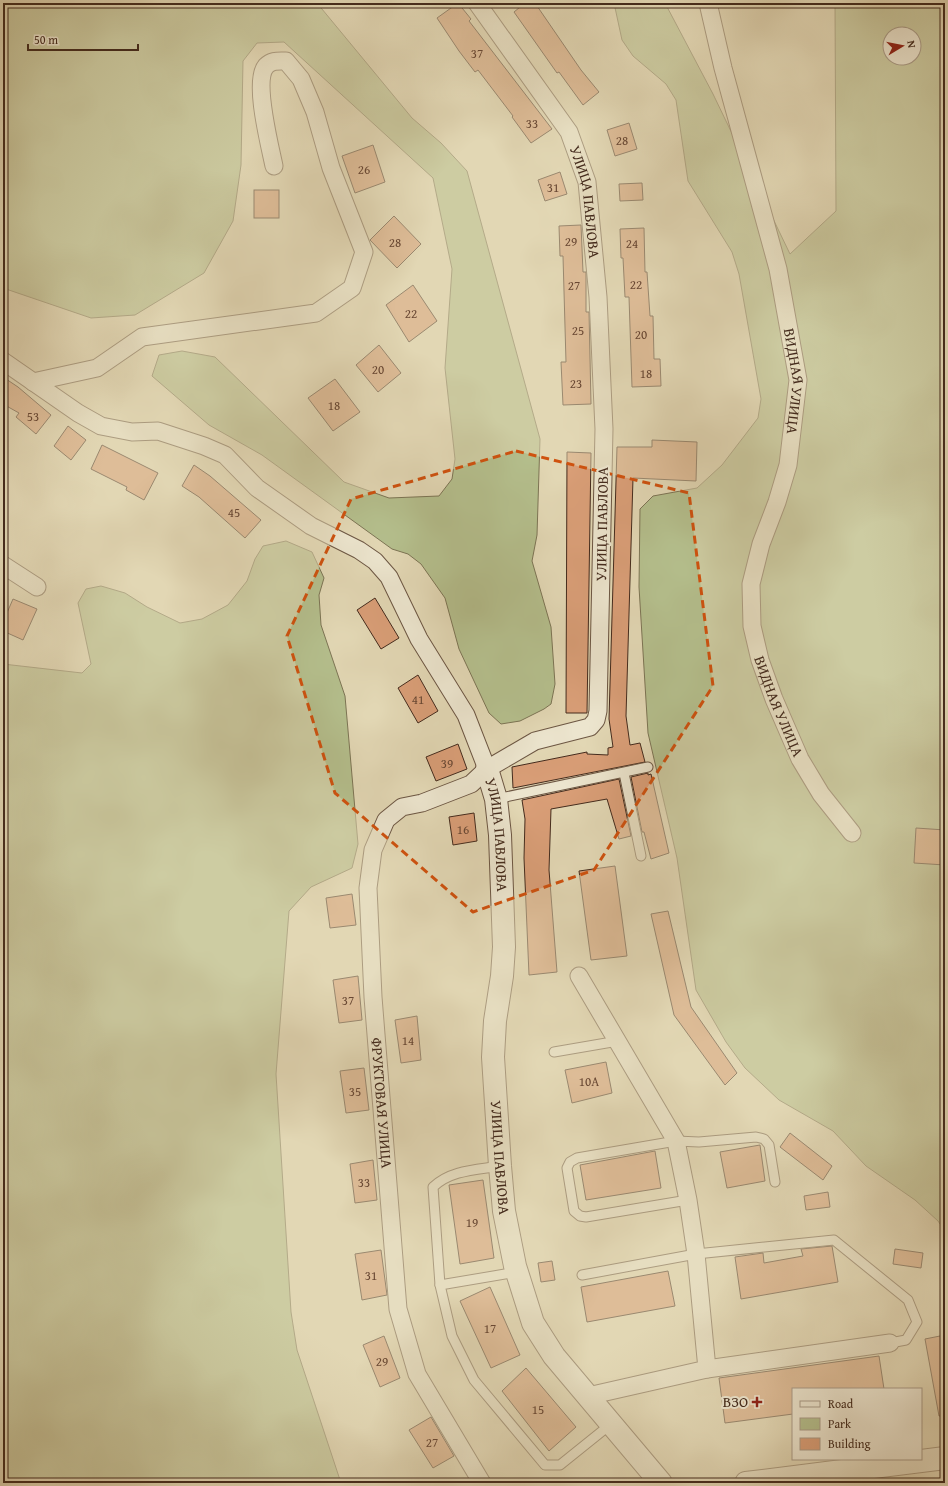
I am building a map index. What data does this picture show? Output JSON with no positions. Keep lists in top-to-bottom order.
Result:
{
  "streets": {
    "street": ["УЛИЦА ПАВЛОВА", "ВИДНАЯ УЛИЦА", "ФРУКТОВАЯ УЛИЦА"]
  },
  "crossings": [
    ["УЛИЦА ПАВЛОВА", "ФРУКТОВАЯ УЛИЦА"]
  ],
  "places": {
    "health": ["ВЗО"]
  },
  "house_numbers": [
    "37",
    "33",
    "28",
    "26",
    "31",
    "29",
    "28",
    "24",
    "22",
    "27",
    "22",
    "25",
    "20",
    "20",
    "18",
    "23",
    "18",
    "53",
    "45",
    "41",
    "39",
    "16",
    "37",
    "14",
    "10А",
    "35",
    "33",
    "19",
    "31",
    "17",
    "29",
    "15",
    "27"
  ],
  "legend": ["Road", "Park", "Building"],
  "scale_bar": "50 m",
  "north": "right"
}
